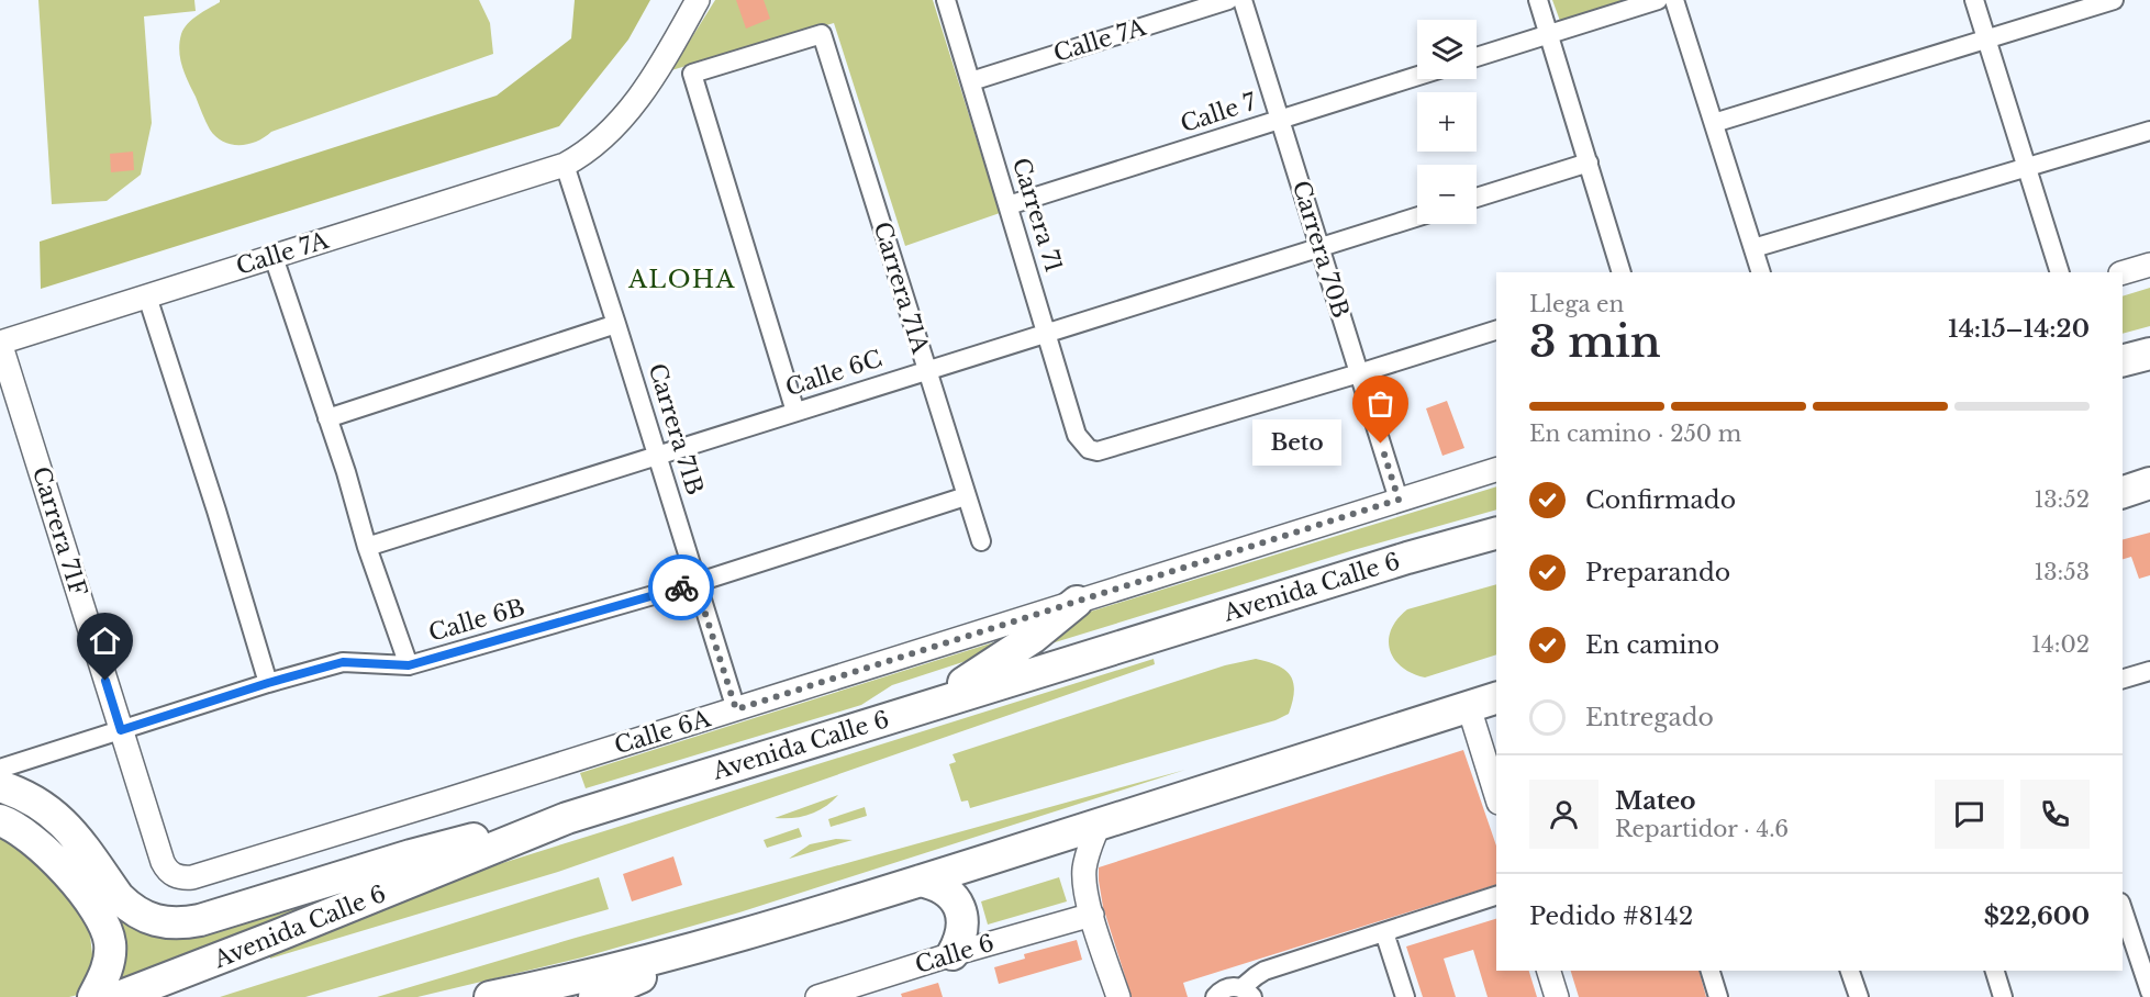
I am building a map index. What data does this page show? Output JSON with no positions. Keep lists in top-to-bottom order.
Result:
{
  "streets": {
    "highway": ["Avenida Calle 6"],
    "street": [
      "Calle 7A",
      "Calle 7",
      "Carrera 71",
      "Carrera 70B",
      "Carrera 71A",
      "Calle 6C",
      "Carrera 71B",
      "Carrera 71F",
      "Calle 6B",
      "Calle 6A",
      "Calle 6"
    ]
  },
  "crossings": [
    ["Calle 7A", "Carrera 71"],
    ["Calle 7A", "Carrera 71B"],
    ["Calle 7A", "Carrera 71F"],
    ["Calle 7", "Carrera 71"],
    ["Calle 7", "Carrera 70B"],
    ["Carrera 71", "Carrera 70B"],
    ["Carrera 71", "Calle 6C"],
    ["Carrera 70B", "Calle 6C"],
    ["Carrera 70B", "Calle 6A"],
    ["Carrera 71A", "Calle 6C"],
    ["Carrera 71A", "Calle 6B"],
    ["Calle 6C", "Carrera 71B"],
    ["Carrera 71B", "Calle 6B"],
    ["Carrera 71B", "Calle 6A"],
    ["Carrera 71F", "Calle 6B"],
    ["Carrera 71F", "Calle 6A"]
  ],
  "districts": ["ALOHA"],
  "places": ["Beto"],
  "page": {
    "map_buttons": ["+", "−"],
    "heading": ["3 min", "Llega en", "14:15–14:20"],
    "panel": [
      "Mateo",
      "Repartidor · 4.6",
      "Pedido #8142",
      "$22,600"
    ],
    "bar": "En camino · 250 m",
    "bubble": "Beto",
    "list": [
      ["Confirmado", "13:52"],
      ["Preparando", "13:53"],
      ["En camino", "14:02"],
      "Entregado"
    ]
  }
}
